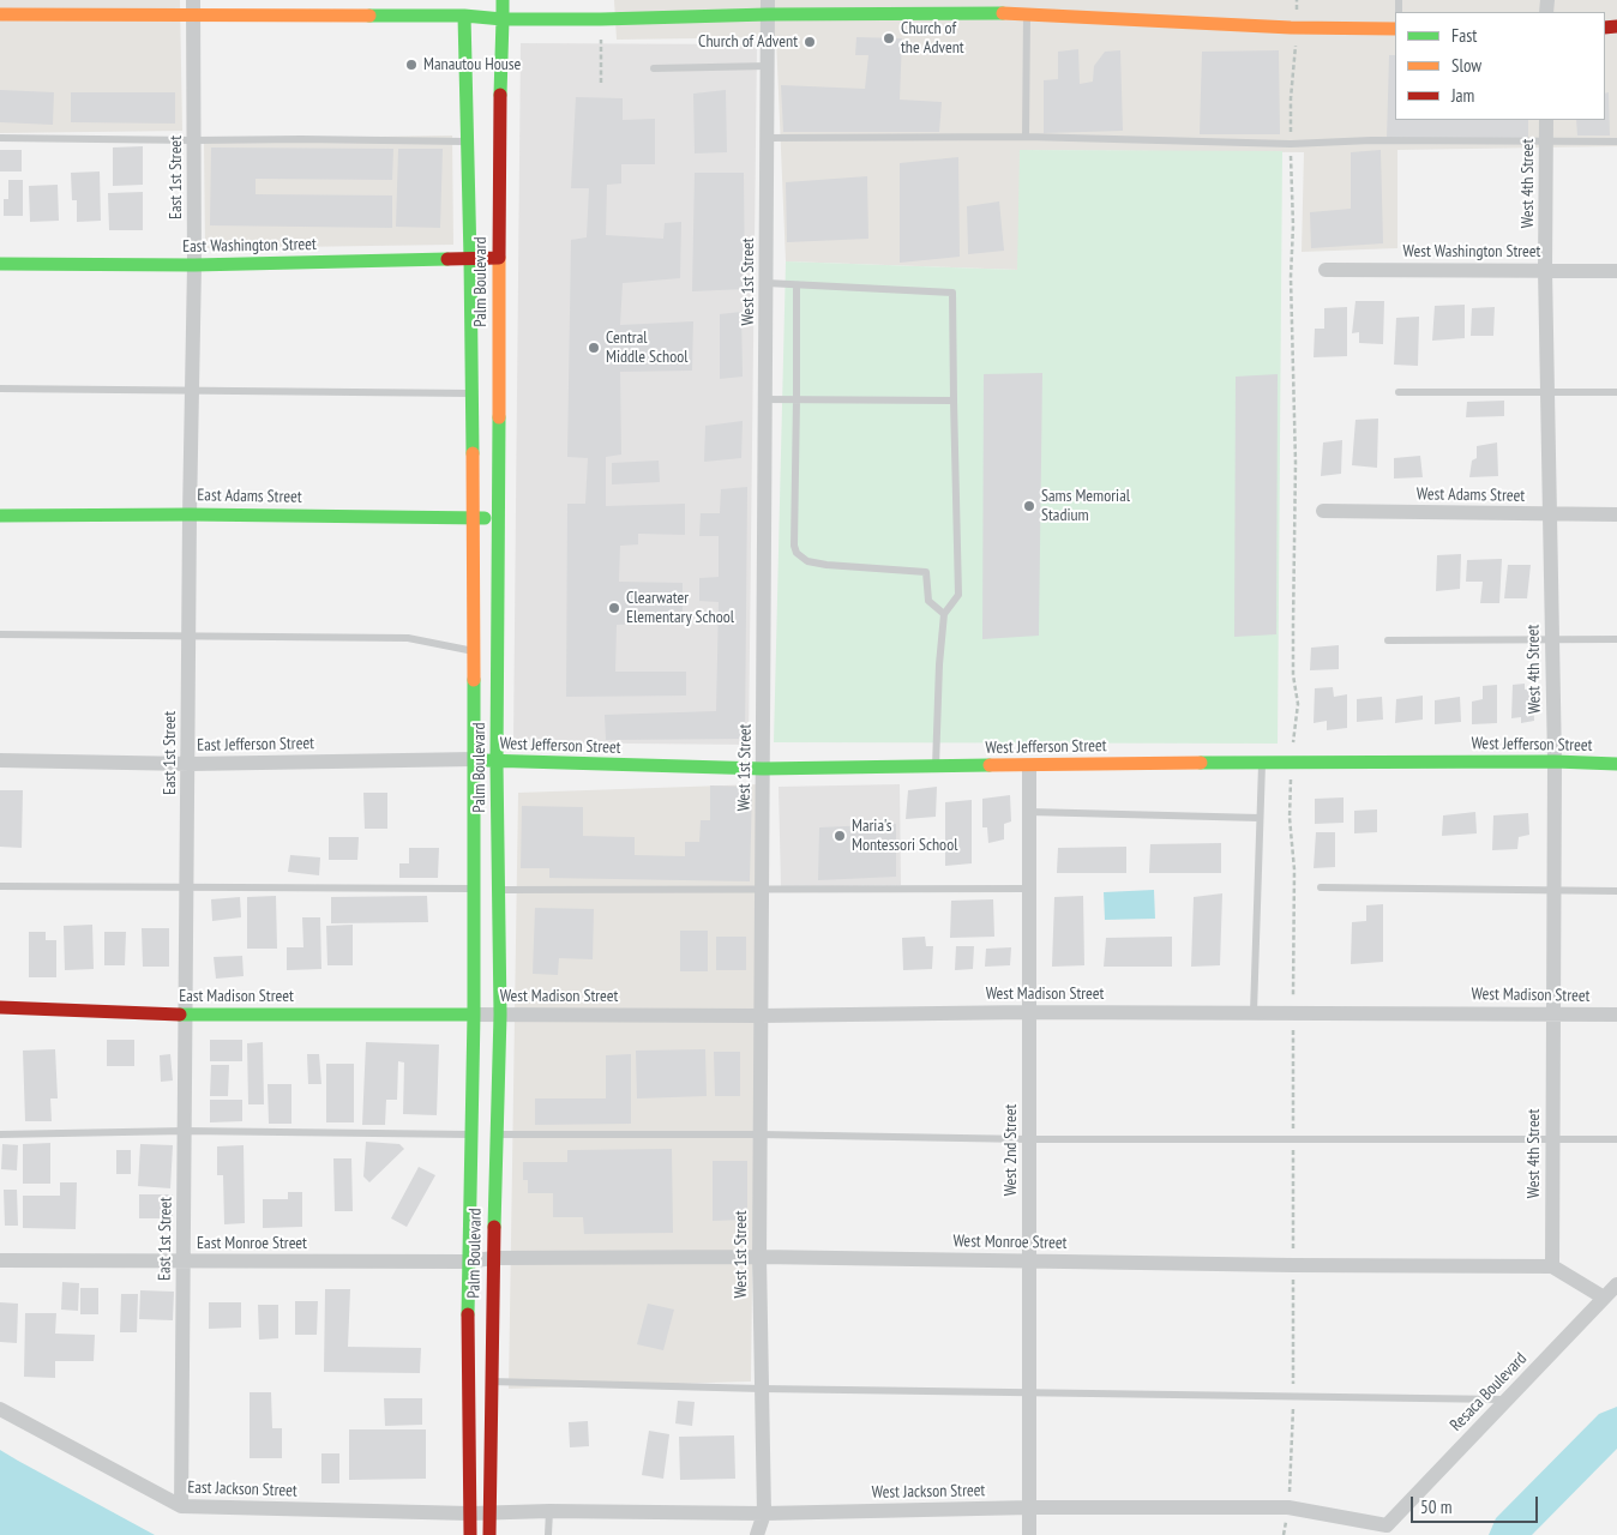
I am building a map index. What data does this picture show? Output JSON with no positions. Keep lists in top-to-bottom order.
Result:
{
  "streets": {
    "main road": [
      "East Washington Street",
      "Palm Boulevard",
      "East Adams Street",
      "West Jefferson Street",
      "East Madison Street"
    ],
    "street": [
      "East 1st Street",
      "West 4th Street",
      "West Washington Street",
      "West 1st Street",
      "West Adams Street",
      "East Jefferson Street",
      "West Madison Street",
      "West 2nd Street",
      "West Monroe Street",
      "East Monroe Street",
      "Resaca Boulevard",
      "East Jackson Street",
      "West Jackson Street"
    ]
  },
  "crossings": [
    ["East 1st Street", "East Washington Street"],
    ["East 1st Street", "East Adams Street"],
    ["East 1st Street", "East Jefferson Street"],
    ["East 1st Street", "East Madison Street"],
    ["East 1st Street", "East Monroe Street"],
    ["East 1st Street", "East Jackson Street"],
    ["West 4th Street", "West Washington Street"],
    ["West 4th Street", "West Adams Street"],
    ["West 4th Street", "West Jefferson Street"],
    ["West 4th Street", "West Madison Street"],
    ["West 4th Street", "West Monroe Street"],
    ["East Washington Street", "Palm Boulevard"],
    ["Palm Boulevard", "East Adams Street"],
    ["Palm Boulevard", "East Jefferson Street"],
    ["Palm Boulevard", "West Jefferson Street"],
    ["Palm Boulevard", "West Madison Street"],
    ["Palm Boulevard", "East Madison Street"],
    ["Palm Boulevard", "West Monroe Street"],
    ["Palm Boulevard", "East Monroe Street"],
    ["Palm Boulevard", "East Jackson Street"],
    ["Palm Boulevard", "West Jackson Street"],
    ["West 1st Street", "West Jefferson Street"],
    ["West 1st Street", "West Madison Street"],
    ["West 1st Street", "West Monroe Street"],
    ["West 1st Street", "West Jackson Street"],
    ["East Jefferson Street", "West Jefferson Street"],
    ["West Jefferson Street", "West 2nd Street"],
    ["West Madison Street", "East Madison Street"],
    ["West Madison Street", "West 2nd Street"],
    ["West 2nd Street", "West Monroe Street"],
    ["West 2nd Street", "West Jackson Street"],
    ["West Monroe Street", "East Monroe Street"],
    ["Resaca Boulevard", "West Jackson Street"],
    ["East Jackson Street", "West Jackson Street"]
  ],
  "places": [
    "Church of the Advent",
    "Church of Advent",
    "Manautou House",
    "Central Middle School",
    "Sams Memorial Stadium",
    "Clearwater Elementary School",
    "Maria's Montessori School"
  ],
  "legend": ["Fast", "Slow", "Jam"],
  "scale_bar": "50 m"
}
